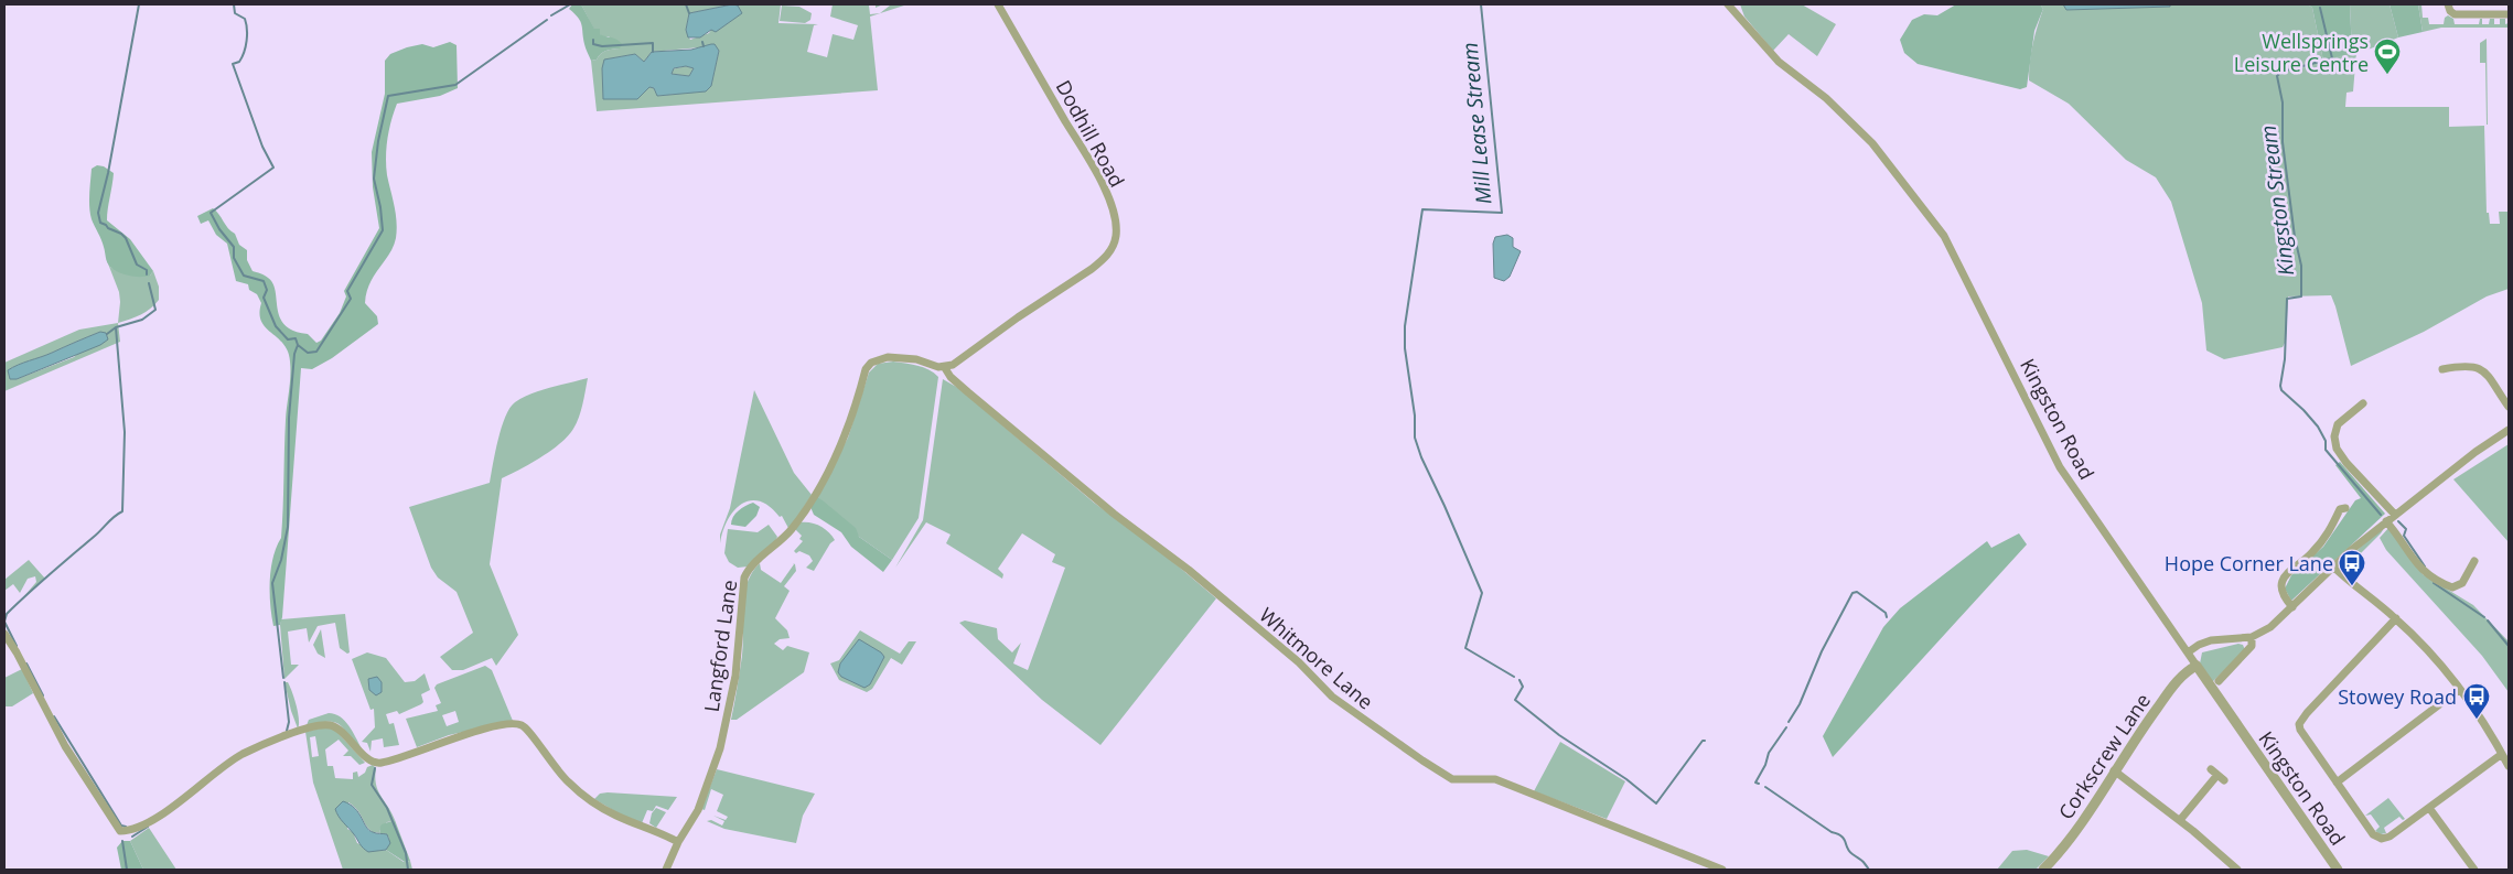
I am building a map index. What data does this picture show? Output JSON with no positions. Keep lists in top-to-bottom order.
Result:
{
  "streets": {
    "street": [
      "Dodhill Road",
      "Kingston Road",
      "Langford Lane",
      "Whitmore Lane",
      "Corkscrew Lane"
    ]
  },
  "crossings": [
    ["Dodhill Road", "Langford Lane"],
    ["Dodhill Road", "Whitmore Lane"],
    ["Kingston Road", "Corkscrew Lane"],
    ["Langford Lane", "Whitmore Lane"]
  ],
  "water": ["Mill Lease Stream", "Kingston Stream"],
  "places": {
    "sports": ["Wellsprings Leisure Centre"],
    "bus stop": ["Hope Corner Lane", "Stowey Road"]
  }
}
